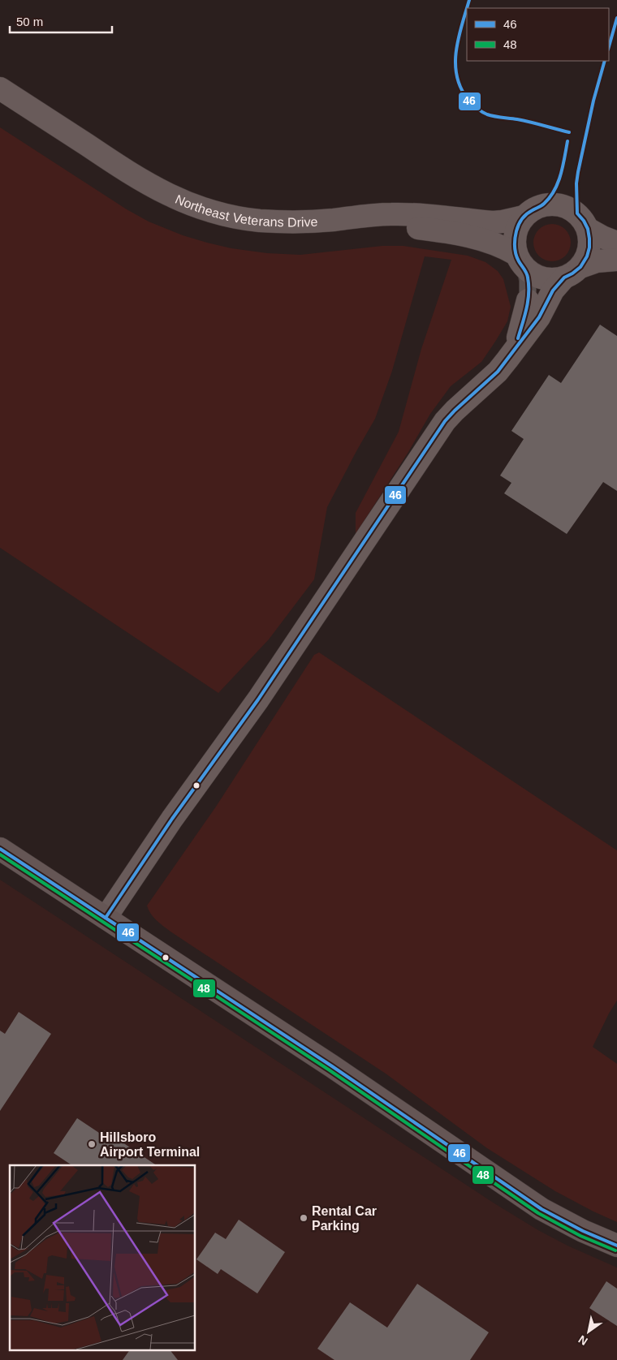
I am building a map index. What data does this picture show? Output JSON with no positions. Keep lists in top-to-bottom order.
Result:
{
  "streets": {
    "street": ["Northeast Veterans Drive"]
  },
  "places": ["Hillsboro Airport Terminal", "Rental Car Parking"],
  "lines": ["transit line 46", "transit line 48"],
  "legend": ["46", "48"],
  "scale_bar": "50 m",
  "north": "bottom left"
}
